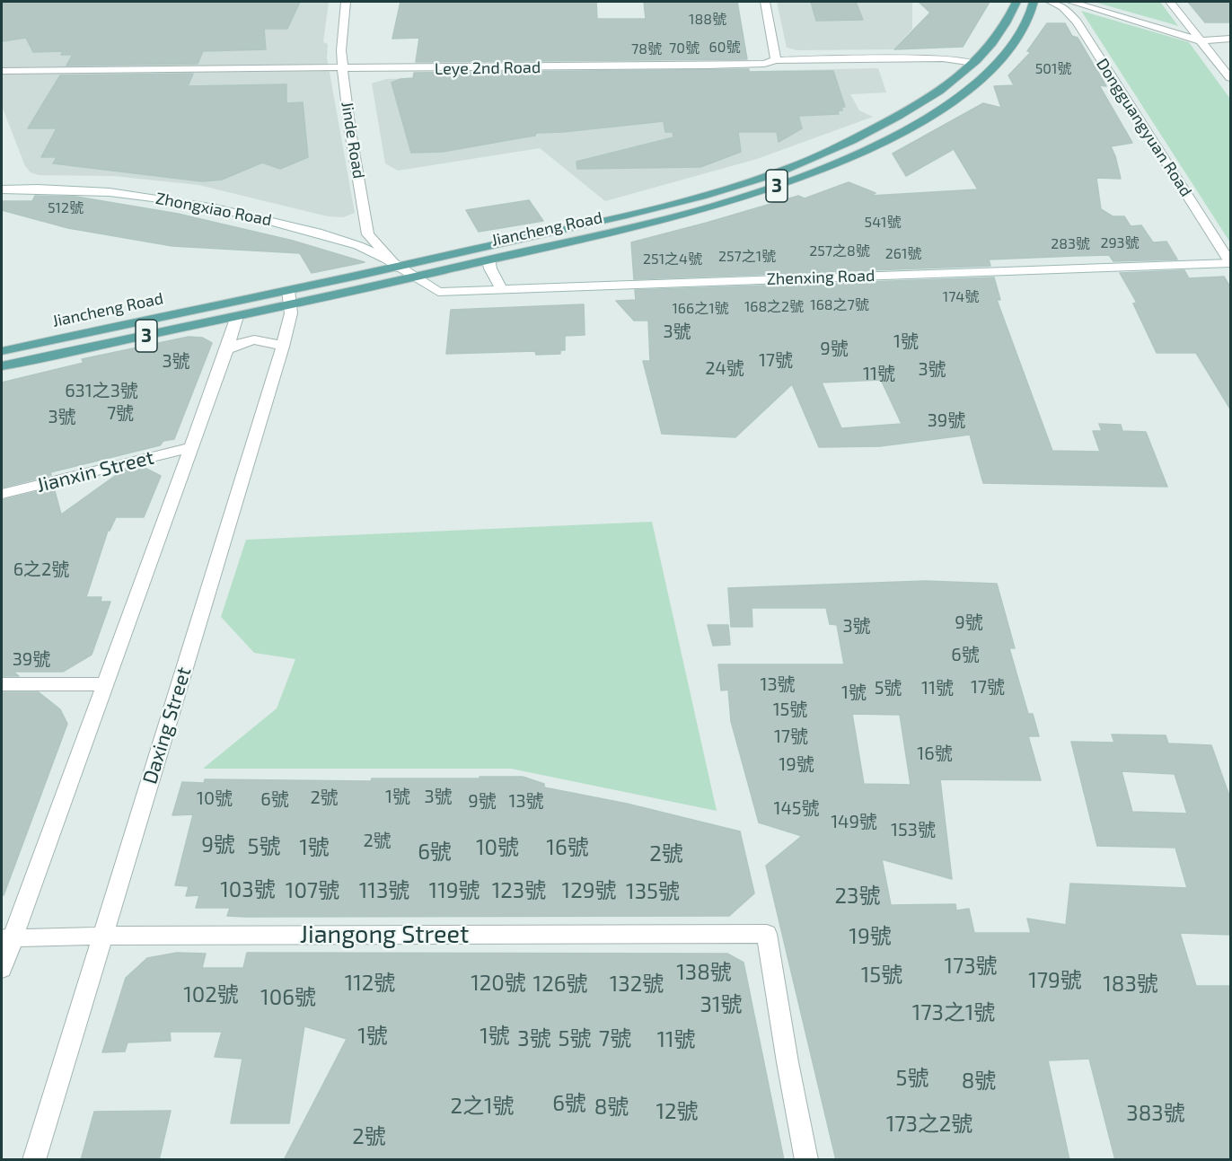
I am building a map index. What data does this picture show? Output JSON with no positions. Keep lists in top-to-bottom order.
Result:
{
  "streets": {
    "main road": ["3", "Jiancheng Road"],
    "street": [
      "Leye 2nd Road",
      "Dongguangyuan Road",
      "Jinde Road",
      "Zhongxiao Road",
      "Zhenxing Road",
      "Jianxin Street",
      "Daxing Street",
      "Jiangong Street"
    ]
  },
  "crossings": [
    ["Leye 2nd Road", "Jinde Road"],
    ["Leye 2nd Road", "Jiancheng Road"],
    ["Dongguangyuan Road", "Zhenxing Road"],
    ["Jinde Road", "Zhongxiao Road"],
    ["Jinde Road", "Jiancheng Road"],
    ["Zhongxiao Road", "Jiancheng Road"],
    ["Zhongxiao Road", "Zhenxing Road"],
    ["Jiancheng Road", "Zhenxing Road"],
    ["Jiancheng Road", "Daxing Street"],
    ["Daxing Street", "Jiangong Street"]
  ],
  "house_numbers": [
    "188號",
    "60號",
    "70號",
    "78號",
    "501號",
    "512號",
    "541號",
    "293號",
    "283號",
    "257之8號",
    "261號",
    "257之1號",
    "251之4號",
    "174號",
    "168之7號",
    "168之2號",
    "166之1號",
    "3號",
    "1號",
    "9號",
    "17號",
    "3號",
    "24號",
    "3號",
    "11號",
    "631之3號",
    "7號",
    "3號",
    "39號",
    "6之2號",
    "9號",
    "3號",
    "6號",
    "39號",
    "13號",
    "17號",
    "5號",
    "11號",
    "1號",
    "15號",
    "17號",
    "16號",
    "19號",
    "1號",
    "3號",
    "2號",
    "10號",
    "6號",
    "9號",
    "13號",
    "145號",
    "149號",
    "153號",
    "2號",
    "9號",
    "5號",
    "1號",
    "10號",
    "16號",
    "6號",
    "2號",
    "103號",
    "107號",
    "113號",
    "119號",
    "123號",
    "129號",
    "135號",
    "23號",
    "19號",
    "173號",
    "138號",
    "15號",
    "179號",
    "112號",
    "120號",
    "126號",
    "132號",
    "183號",
    "102號",
    "106號",
    "31號",
    "173之1號",
    "1號",
    "1號",
    "3號",
    "5號",
    "7號",
    "11號",
    "5號",
    "8號",
    "6號",
    "2之1號",
    "8號",
    "12號",
    "383號",
    "173之2號",
    "2號"
  ]
}
